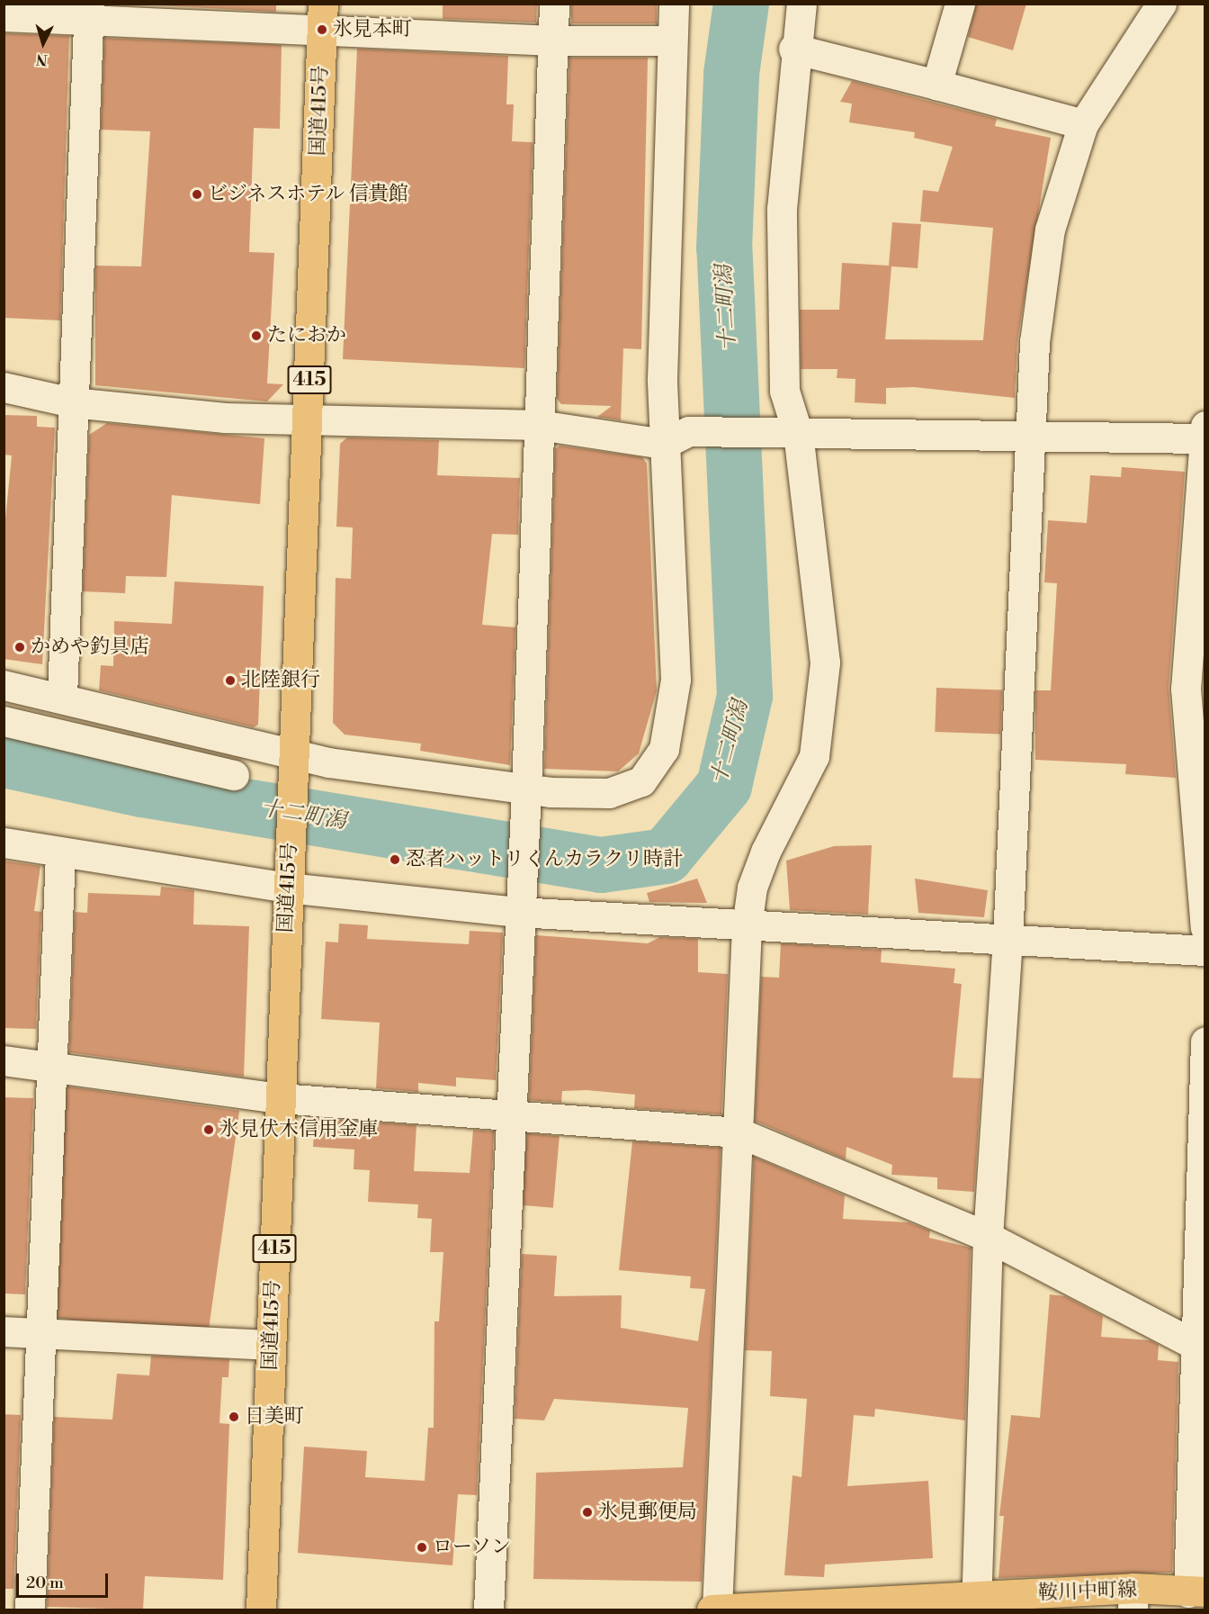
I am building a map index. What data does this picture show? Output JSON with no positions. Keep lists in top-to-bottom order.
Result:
{
  "streets": {
    "main road": ["国道415号", "415", "鞍川中町線"]
  },
  "water": ["十二町潟"],
  "places": [
    "氷見本町",
    "ビジネスホテル 信貴館",
    "たにおか",
    "かめや釣具店",
    "北陸銀行",
    "忍者ハットリくんカラクリ時計",
    "氷見伏木信用金庫",
    "日美町",
    "氷見郵便局",
    "ローソン"
  ],
  "scale_bar": "20 m",
  "north": "bottom"
}
